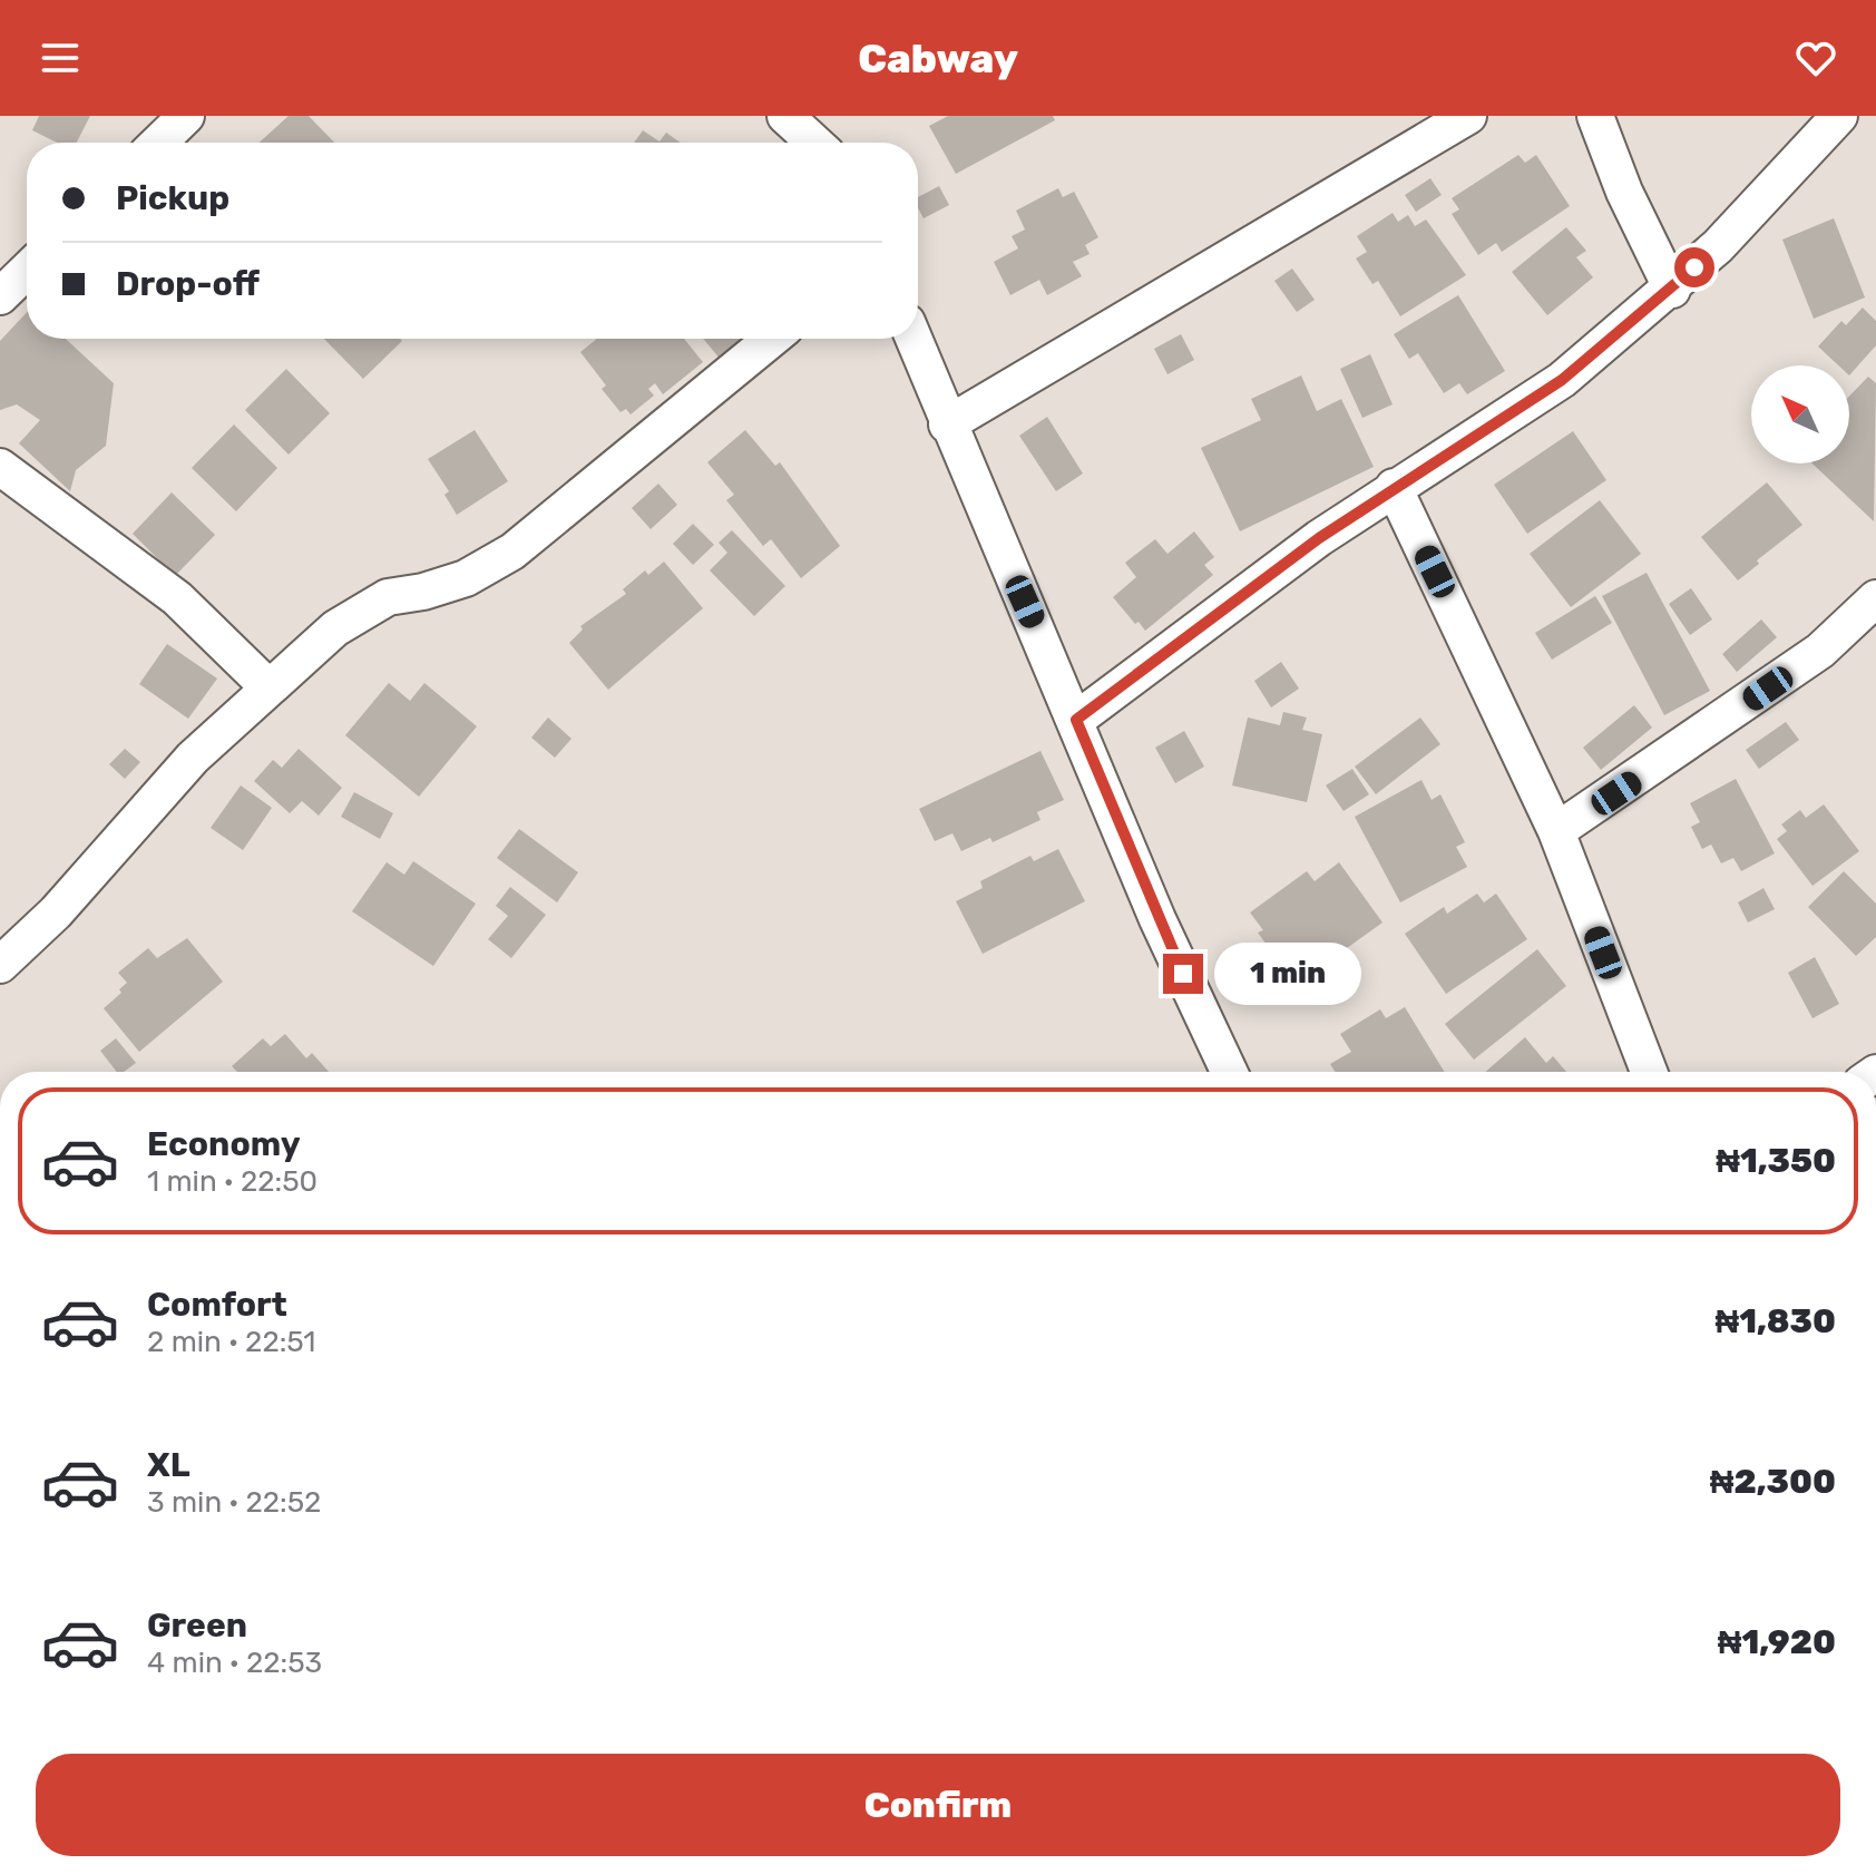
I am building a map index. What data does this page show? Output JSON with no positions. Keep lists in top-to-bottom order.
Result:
{
  "north": "top left",
  "page": {
    "header": "Cabway",
    "banner": ["Pickup", "Drop-off"],
    "bubble": "1 min",
    "list": [
      {
        "name": "Economy",
        "note": "1 min · 22:50",
        "value": "₦1,350"
      },
      {
        "name": "Comfort",
        "note": "2 min · 22:51",
        "value": "₦1,830"
      },
      {
        "name": "XL",
        "note": "3 min · 22:52",
        "value": "₦2,300"
      },
      {
        "name": "Green",
        "note": "4 min · 22:53",
        "value": "₦1,920"
      }
    ],
    "buttons": "Confirm"
  }
}
